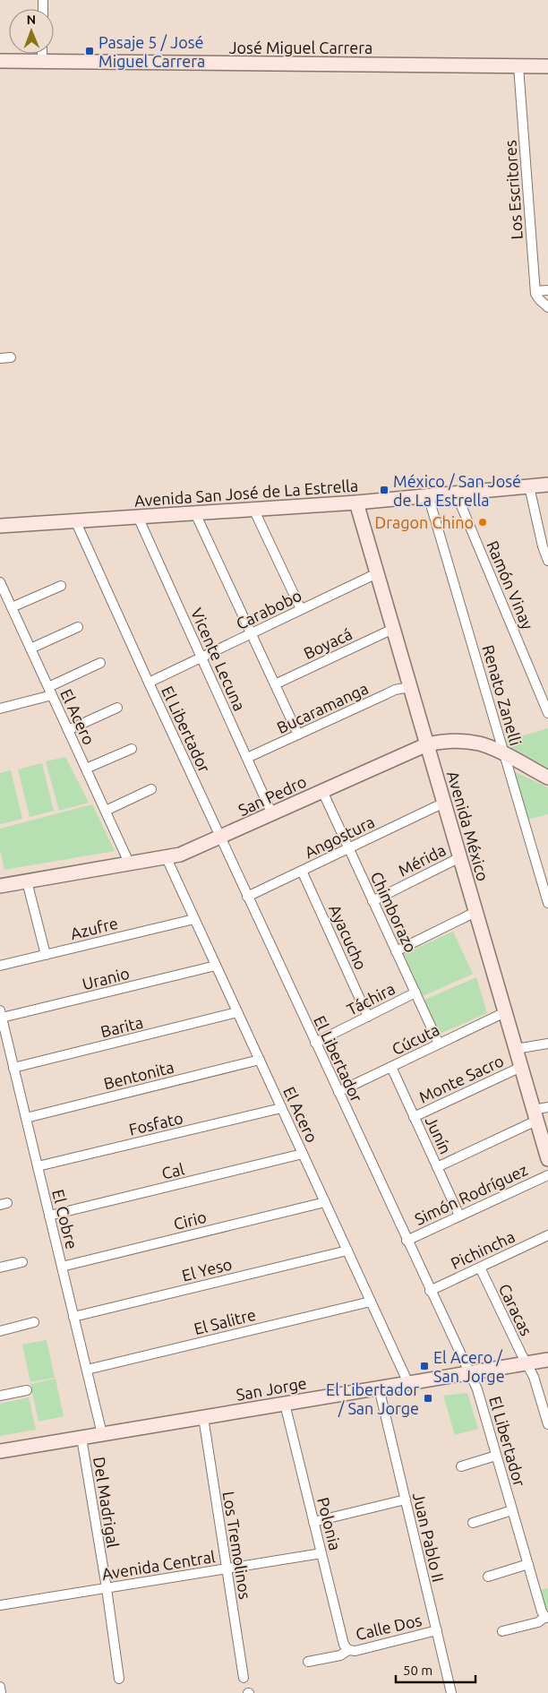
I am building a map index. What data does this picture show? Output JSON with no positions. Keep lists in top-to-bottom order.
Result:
{
  "streets": {
    "street": [
      "José Miguel Carrera",
      "Los Escritores",
      "Avenida San José de La Estrella",
      "Ramón Vinay",
      "Carabobo",
      "Boyacá",
      "Vicente Lecuna",
      "Renato Zanelli",
      "Bucaramanga",
      "El Acero",
      "El Libertador",
      "San Pedro",
      "Avenida México",
      "Angostura",
      "Mérida",
      "Chimborazo",
      "Azufre",
      "Ayacucho",
      "Uranio",
      "Táchira",
      "Barita",
      "Cúcuta",
      "Bentonita",
      "Monte Sacro",
      "Fosfato",
      "Junín",
      "Cal",
      "Simón Rodríguez",
      "El Cobre",
      "Cirio",
      "Pichincha",
      "El Yeso",
      "Caracas",
      "El Salitre",
      "San Jorge",
      "Del Madrigal",
      "Polonia",
      "Juan Pablo II",
      "Los Tremolinos",
      "Avenida Central",
      "Calle Dos"
    ]
  },
  "crossings": [
    ["José Miguel Carrera", "Los Escritores"],
    ["Avenida San José de La Estrella", "Ramón Vinay"],
    ["Avenida San José de La Estrella", "Vicente Lecuna"],
    ["Avenida San José de La Estrella", "Renato Zanelli"],
    ["Avenida San José de La Estrella", "El Libertador"],
    ["Avenida San José de La Estrella", "Avenida México"],
    ["Carabobo", "Vicente Lecuna"],
    ["Carabobo", "El Libertador"],
    ["Carabobo", "Avenida México"],
    ["Boyacá", "Avenida México"],
    ["Vicente Lecuna", "Bucaramanga"],
    ["Vicente Lecuna", "San Pedro"],
    ["Renato Zanelli", "San Pedro"],
    ["Bucaramanga", "Avenida México"],
    ["El Acero", "San Pedro"],
    ["El Acero", "Azufre"],
    ["El Acero", "Uranio"],
    ["El Acero", "Barita"],
    ["El Acero", "Bentonita"],
    ["El Acero", "Fosfato"],
    ["El Acero", "Cal"],
    ["El Acero", "Cirio"],
    ["El Acero", "El Yeso"],
    ["El Acero", "El Salitre"],
    ["El Acero", "San Jorge"],
    ["El Libertador", "San Pedro"],
    ["El Libertador", "Angostura"],
    ["El Libertador", "Táchira"],
    ["El Libertador", "Cúcuta"],
    ["El Libertador", "Simón Rodríguez"],
    ["El Libertador", "Pichincha"],
    ["El Libertador", "San Jorge"],
    ["San Pedro", "Avenida México"],
    ["San Pedro", "Chimborazo"],
    ["Avenida México", "Angostura"],
    ["Avenida México", "Mérida"],
    ["Avenida México", "Cúcuta"],
    ["Avenida México", "Monte Sacro"],
    ["Angostura", "Chimborazo"],
    ["Angostura", "Ayacucho"],
    ["Mérida", "Chimborazo"],
    ["Chimborazo", "Táchira"],
    ["Chimborazo", "Cúcuta"],
    ["Ayacucho", "Táchira"],
    ["Uranio", "El Cobre"],
    ["Barita", "El Cobre"],
    ["Cúcuta", "Junín"],
    ["Bentonita", "El Cobre"],
    ["Monte Sacro", "Junín"],
    ["Fosfato", "El Cobre"],
    ["Junín", "Simón Rodríguez"],
    ["Cal", "El Cobre"],
    ["El Cobre", "Cirio"],
    ["El Cobre", "El Yeso"],
    ["El Cobre", "El Salitre"],
    ["El Cobre", "San Jorge"],
    ["Pichincha", "Caracas"],
    ["Caracas", "San Jorge"],
    ["San Jorge", "Del Madrigal"],
    ["San Jorge", "Polonia"],
    ["San Jorge", "Juan Pablo II"],
    ["San Jorge", "Los Tremolinos"],
    ["Del Madrigal", "Avenida Central"],
    ["Polonia", "Avenida Central"],
    ["Polonia", "Calle Dos"],
    ["Juan Pablo II", "Calle Dos"],
    ["Los Tremolinos", "Avenida Central"]
  ],
  "places": {
    "transit": [
      "Pasaje 5 / José Miguel Carrera",
      "México / San José de La Estrella",
      "El Acero / San Jorge",
      "El Libertador / San Jorge"
    ],
    "other": ["Dragon Chino"]
  },
  "scale_bar": "50 m",
  "north": "top"
}
